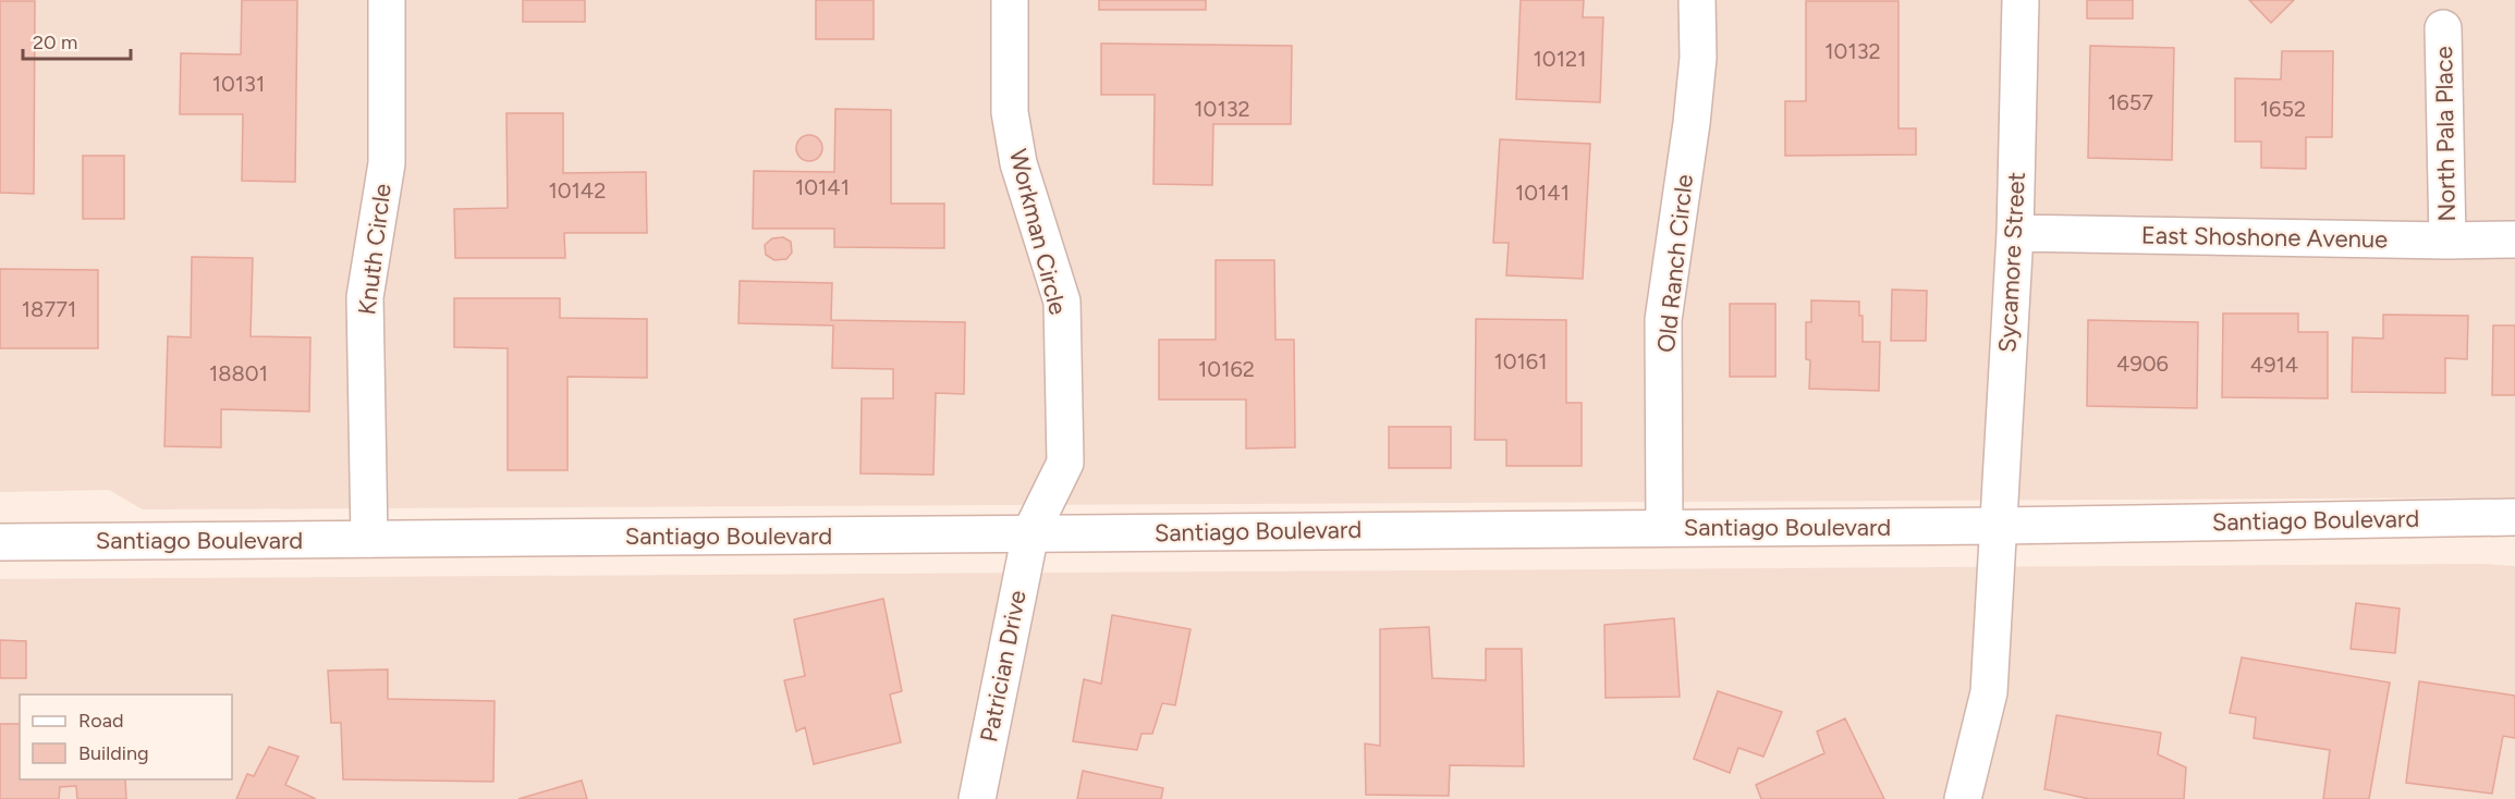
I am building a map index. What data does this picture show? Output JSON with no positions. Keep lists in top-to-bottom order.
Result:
{
  "streets": {
    "street": [
      "North Pala Place",
      "Workman Circle",
      "East Shoshone Avenue",
      "Knuth Circle",
      "Sycamore Street",
      "Old Ranch Circle",
      "Santiago Boulevard",
      "Patrician Drive"
    ]
  },
  "crossings": [
    ["North Pala Place", "East Shoshone Avenue"],
    ["Workman Circle", "Santiago Boulevard"],
    ["Workman Circle", "Patrician Drive"],
    ["East Shoshone Avenue", "Sycamore Street"],
    ["Knuth Circle", "Santiago Boulevard"],
    ["Sycamore Street", "Santiago Boulevard"],
    ["Old Ranch Circle", "Santiago Boulevard"],
    ["Santiago Boulevard", "Patrician Drive"]
  ],
  "house_numbers": [
    "10132",
    "10121",
    "10131",
    "1657",
    "10132",
    "1652",
    "10141",
    "10142",
    "10141",
    "18771",
    "10161",
    "4906",
    "4914",
    "10162",
    "18801"
  ],
  "legend": ["Road", "Building"],
  "scale_bar": "20 m"
}
